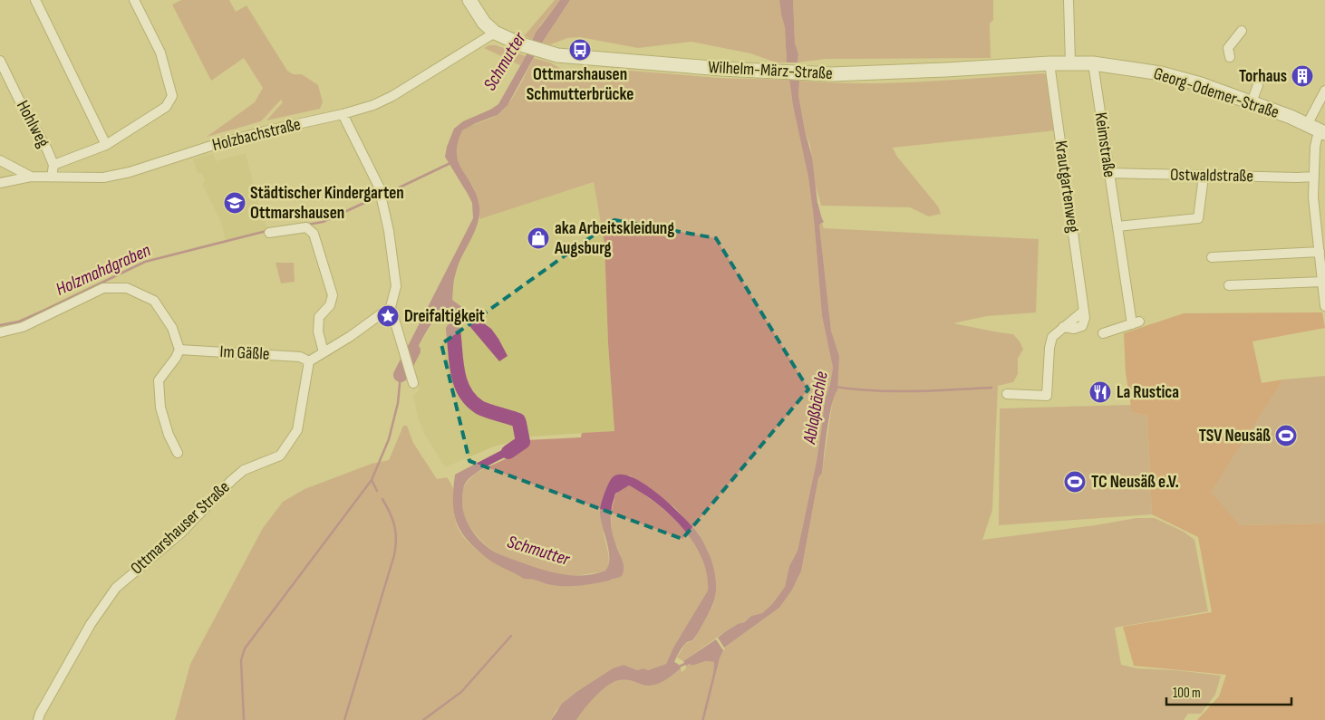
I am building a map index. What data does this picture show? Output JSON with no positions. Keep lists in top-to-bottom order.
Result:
{
  "streets": {
    "street": [
      "Wilhelm-März-Straße",
      "Georg-Odemer-Straße",
      "Hohlweg",
      "Holzbachstraße",
      "Keimstraße",
      "Ostwaldstraße",
      "Krautgartenweg",
      "Im Gäßle",
      "Ottmarshauser Straße"
    ]
  },
  "crossings": [
    ["Wilhelm-März-Straße", "Georg-Odemer-Straße"],
    ["Wilhelm-März-Straße", "Holzbachstraße"],
    ["Wilhelm-März-Straße", "Krautgartenweg"],
    ["Georg-Odemer-Straße", "Keimstraße"],
    ["Georg-Odemer-Straße", "Krautgartenweg"],
    ["Keimstraße", "Ostwaldstraße"],
    ["Im Gäßle", "Ottmarshauser Straße"]
  ],
  "water": ["Schmutter", "Holzmahdgraben", "Ablaßbächle"],
  "places": {
    "bus stop": ["Ottmarshausen Schmutterbrücke"],
    "building": ["Torhaus"],
    "school or university": ["Städtischer Kindergarten Ottmarshausen"],
    "shop": ["aka Arbeitskleidung Augsburg"],
    "place": ["Dreifaltigkeit"],
    "restaurant": ["La Rustica"],
    "sports": ["TSV Neusäß", "TC Neusäß e.V."]
  },
  "scale_bar": "100 m"
}
